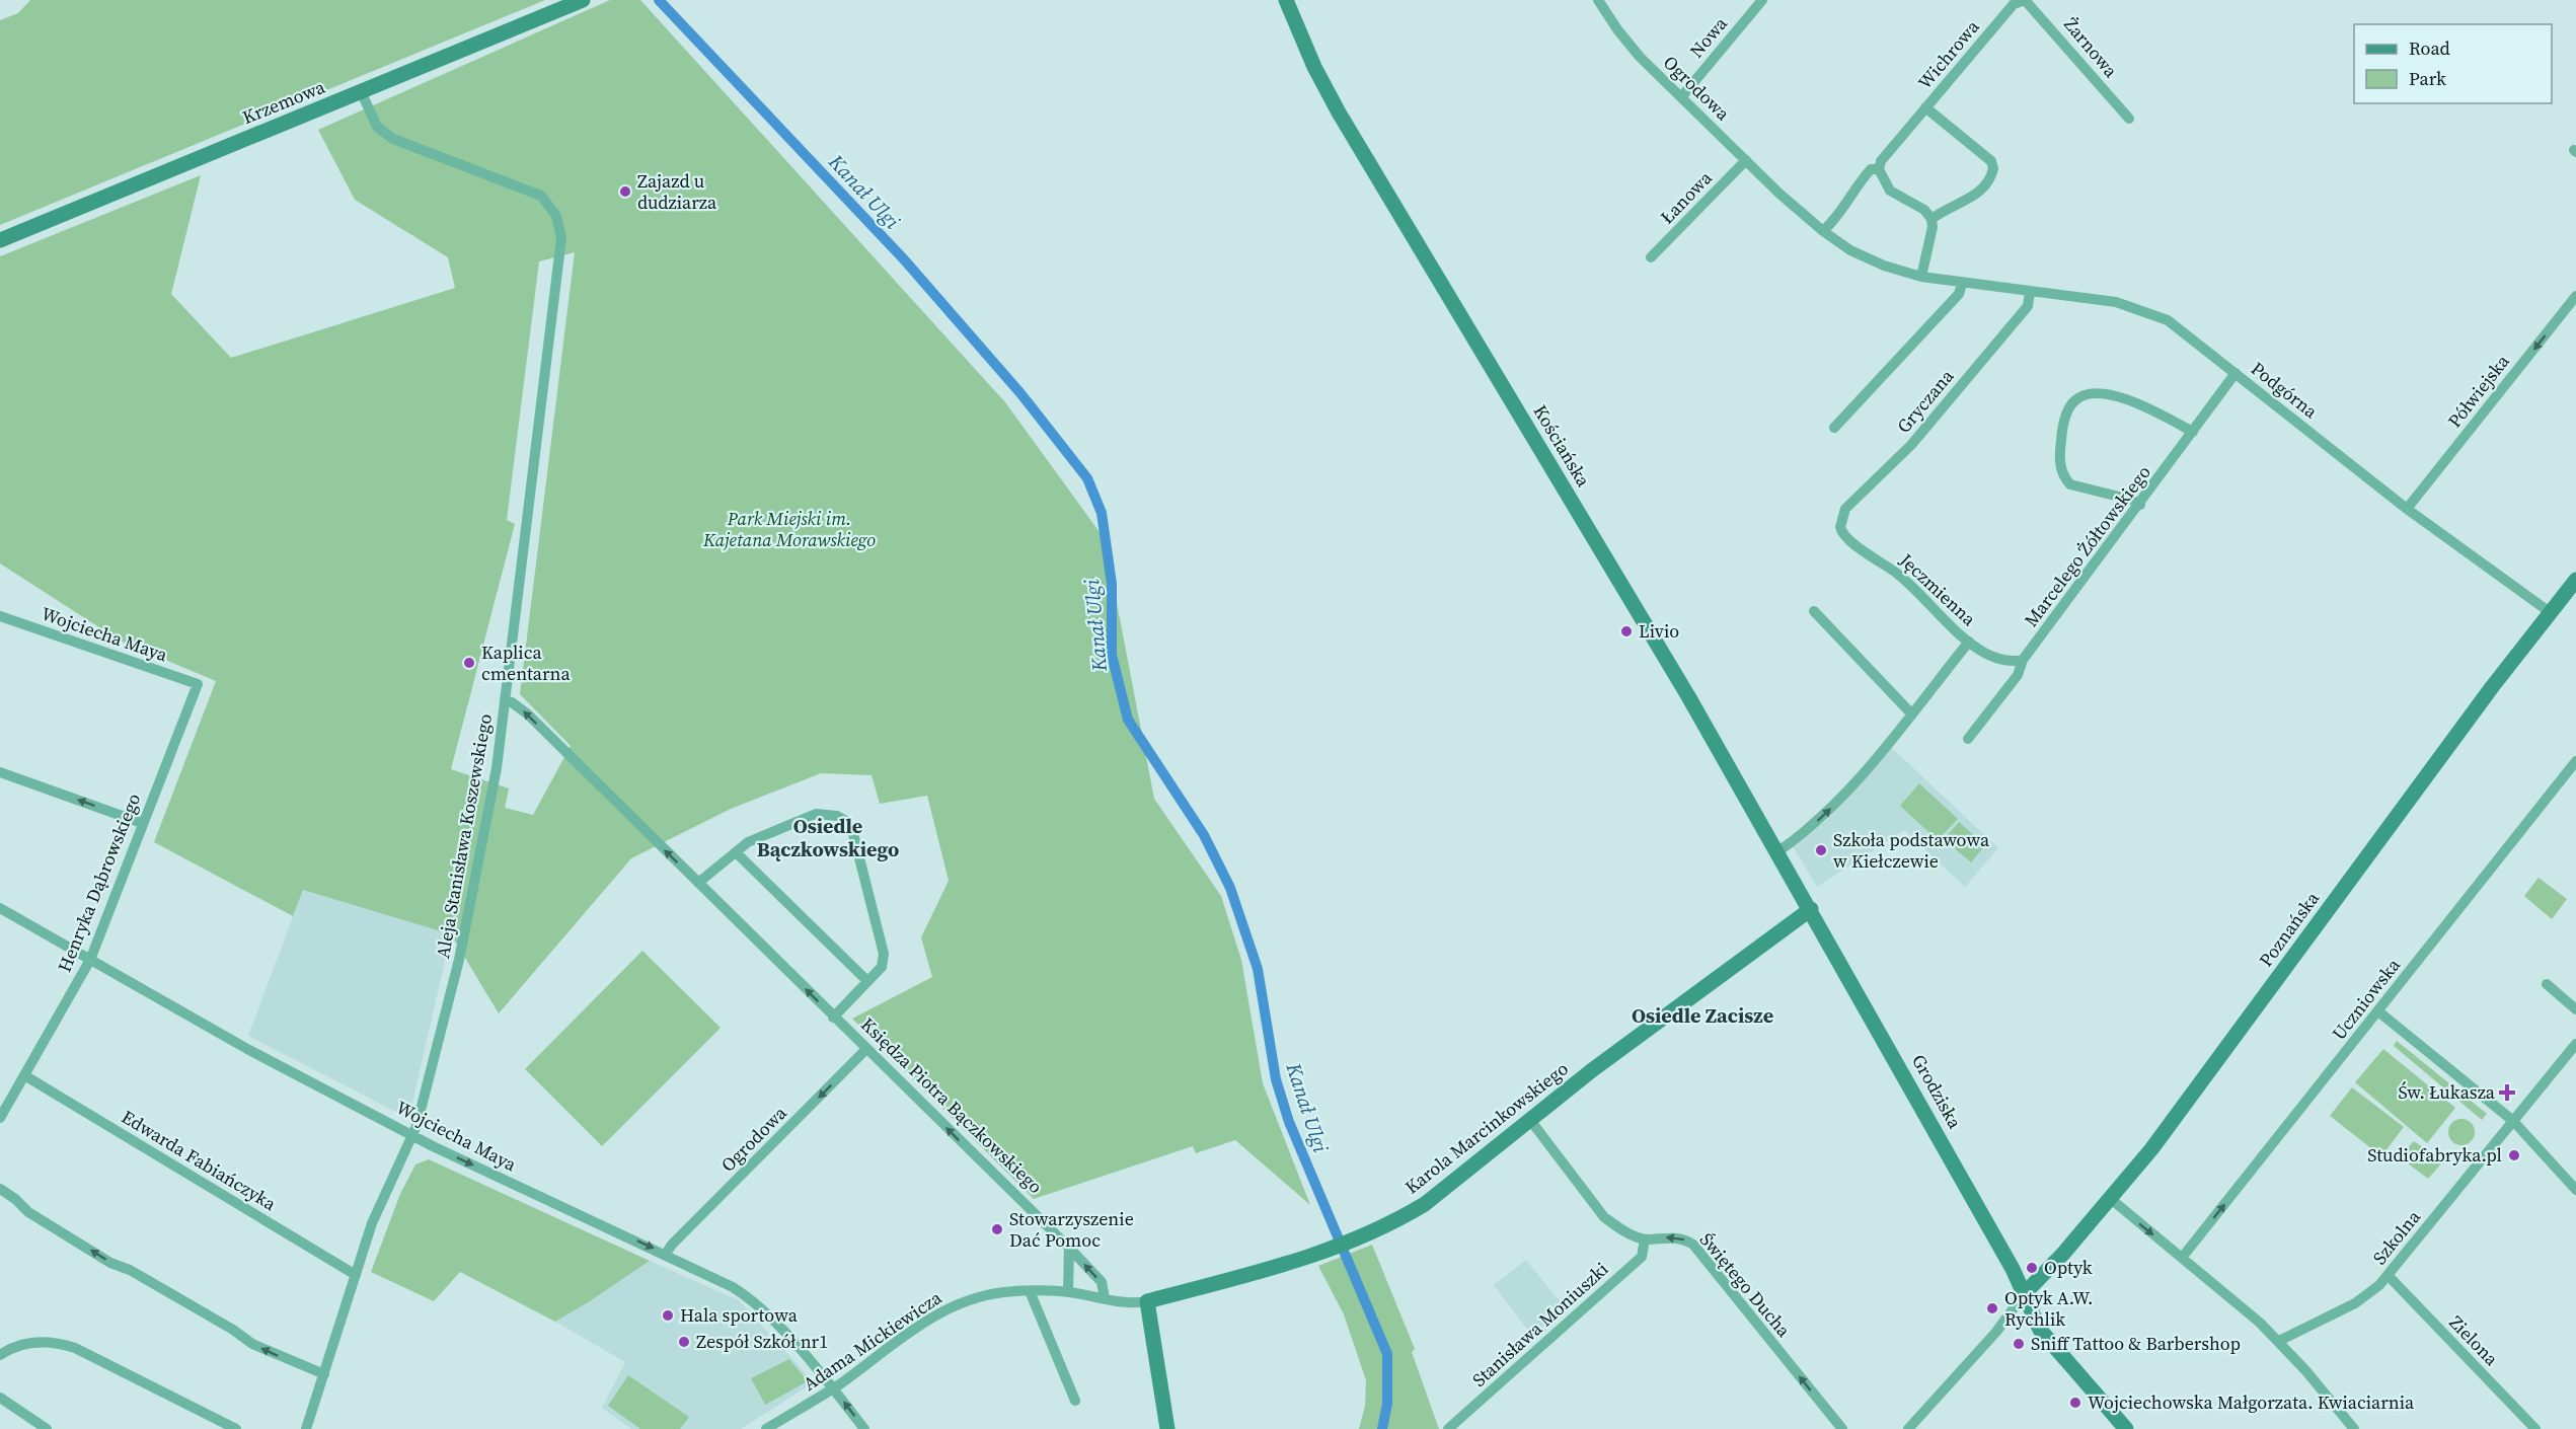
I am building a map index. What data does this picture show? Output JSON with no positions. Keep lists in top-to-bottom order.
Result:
{
  "streets": {
    "main road": [
      "Krzemowa",
      "Kościańska",
      "Poznańska",
      "Grodziska",
      "Karola Marcinkowskiego"
    ],
    "street": [
      "Nowa",
      "Żarnowa",
      "Wichrowa",
      "Ogrodowa",
      "Łanowa",
      "Podgórna",
      "Półwiejska",
      "Gryczana",
      "Marcelego Żółtowskiego",
      "Jęczmienna",
      "Wojciecha Maya",
      "Aleja Stanisława Koszewskiego",
      "Henryka Dąbrowskiego",
      "Uczniowska",
      "Księdza Piotra Bączkowskiego",
      "Edwarda Fabiańczyka",
      "Szkolna",
      "Świętego Ducha",
      "Stanisława Moniuszki",
      "Adama Mickiewicza",
      "Zielona"
    ]
  },
  "crossings": [
    ["Nowa", "Ogrodowa"],
    ["Żarnowa", "Wichrowa"],
    ["Ogrodowa", "Łanowa"],
    ["Ogrodowa", "Podgórna"],
    ["Ogrodowa", "Wojciecha Maya"],
    ["Ogrodowa", "Księdza Piotra Bączkowskiego"],
    ["Krzemowa", "Aleja Stanisława Koszewskiego"],
    ["Podgórna", "Półwiejska"],
    ["Podgórna", "Gryczana"],
    ["Podgórna", "Marcelego Żółtowskiego"],
    ["Podgórna", "Poznańska"],
    ["Gryczana", "Jęczmienna"],
    ["Kościańska", "Grodziska"],
    ["Kościańska", "Karola Marcinkowskiego"],
    ["Marcelego Żółtowskiego", "Jęczmienna"],
    ["Wojciecha Maya", "Aleja Stanisława Koszewskiego"],
    ["Wojciecha Maya", "Henryka Dąbrowskiego"],
    ["Wojciecha Maya", "Adama Mickiewicza"],
    ["Aleja Stanisława Koszewskiego", "Księdza Piotra Bączkowskiego"],
    ["Aleja Stanisława Koszewskiego", "Edwarda Fabiańczyka"],
    ["Henryka Dąbrowskiego", "Edwarda Fabiańczyka"],
    ["Poznańska", "Grodziska"],
    ["Grodziska", "Karola Marcinkowskiego"],
    ["Księdza Piotra Bączkowskiego", "Adama Mickiewicza"],
    ["Karola Marcinkowskiego", "Świętego Ducha"],
    ["Karola Marcinkowskiego", "Adama Mickiewicza"],
    ["Szkolna", "Zielona"],
    ["Świętego Ducha", "Stanisława Moniuszki"]
  ],
  "one_way": [
    "Ogrodowa",
    "Półwiejska",
    "Uczniowska",
    "Księdza Piotra Bączkowskiego",
    "Świętego Ducha"
  ],
  "districts": ["Osiedle Bączkowskiego", "Osiedle Zacisze"],
  "water": ["Kanał Ulgi"],
  "parks": ["Park Miejski im. Kajetana Morawskiego"],
  "places": {
    "other": [
      "Zajazd u dudziarza",
      "Livio",
      "Kaplica cmentarna",
      "Szkoła podstawowa w Kiełczewie",
      "Studiofabryka.pl",
      "Stowarzyszenie Dać Pomoc",
      "Optyk",
      "Optyk A.W. Rychlik",
      "Hala sportowa",
      "Zespół Szkół nr1",
      "Sniff Tattoo & Barbershop",
      "Wojciechowska Małgorzata. Kwiaciarnia"
    ],
    "health": ["Św. Łukasza"]
  },
  "legend": ["Road", "Park"]
}
